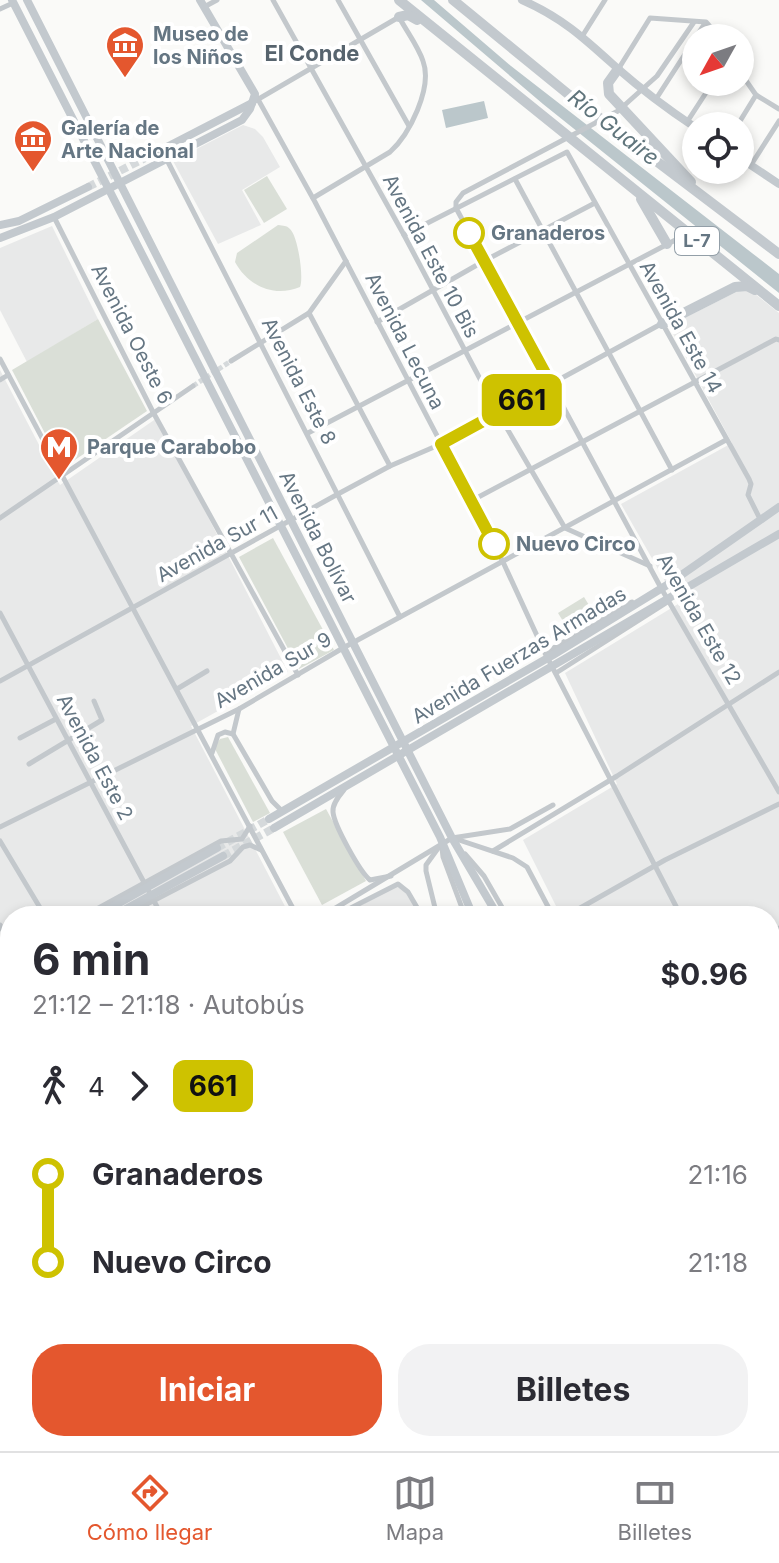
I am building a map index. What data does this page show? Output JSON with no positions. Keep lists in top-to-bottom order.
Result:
{
  "streets": {
    "highway": ["L-7"],
    "main road": ["Avenida Lecuna", "Avenida Bolívar", "Avenida Fuerzas Armadas"],
    "street": [
      "Avenida Este 10 Bis",
      "Avenida Este 14",
      "Avenida Oeste 6",
      "Avenida Este 8",
      "Avenida Sur 11",
      "Avenida Este 12",
      "Avenida Sur 9",
      "Avenida Este 2"
    ]
  },
  "crossings": [
    ["Avenida Este 10 Bis", "Avenida Sur 11"],
    ["Avenida Este 10 Bis", "Avenida Sur 9"],
    ["Avenida Este 14", "Avenida Sur 11"],
    ["Avenida Este 14", "Avenida Fuerzas Armadas"],
    ["Avenida Este 14", "Avenida Sur 9"],
    ["Avenida Oeste 6", "Avenida Sur 11"],
    ["Avenida Oeste 6", "Avenida Sur 9"],
    ["Avenida Lecuna", "Avenida Sur 11"],
    ["Avenida Lecuna", "Avenida Sur 9"],
    ["Avenida Este 8", "Avenida Sur 11"],
    ["Avenida Este 8", "Avenida Sur 9"],
    ["Avenida Bolívar", "Avenida Sur 11"],
    ["Avenida Bolívar", "Avenida Sur 9"],
    ["Avenida Sur 11", "Avenida Este 12"],
    ["Avenida Sur 11", "Avenida Este 2"],
    ["Avenida Este 12", "Avenida Fuerzas Armadas"],
    ["Avenida Este 12", "Avenida Sur 9"],
    ["Avenida Sur 9", "Avenida Este 2"]
  ],
  "districts": ["El Conde"],
  "water": ["Río Guaire"],
  "places": {
    "museum": ["Museo de los Niños", "Galería de Arte Nacional"],
    "other": ["Granaderos", "Nuevo Circo"],
    "metro station": ["Parque Carabobo"]
  },
  "lines": ["bus line 661"],
  "north": "bottom left",
  "page": {
    "on_map": "661",
    "heading": ["6 min", "21:12 – 21:18 · Autobús", "$0.96"],
    "legs": ["4", "661"],
    "list": [
      {
        "name": "Granaderos",
        "value": "21:16"
      },
      {
        "name": "Nuevo Circo",
        "value": "21:18"
      }
    ],
    "buttons": ["Iniciar", "Billetes"],
    "tabs": ["Cómo llegar", "Mapa", "Billetes"]
  }
}
